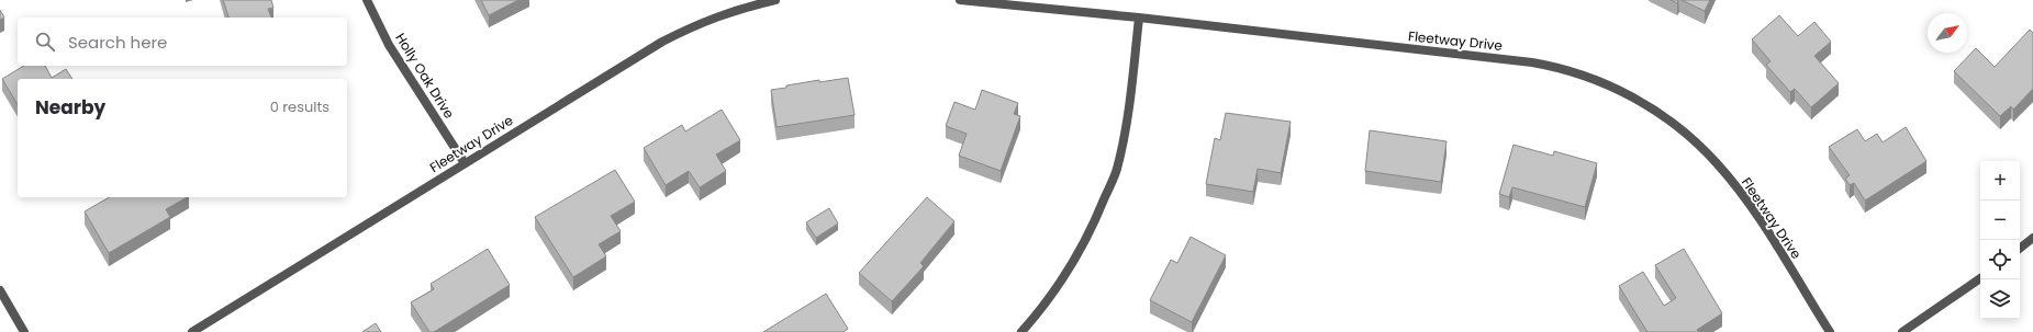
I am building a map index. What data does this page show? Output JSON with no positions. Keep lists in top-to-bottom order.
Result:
{
  "streets": {
    "street": ["Fleetway Drive", "Holly Oak Drive"]
  },
  "crossings": [
    ["Fleetway Drive", "Holly Oak Drive"]
  ],
  "north": "top right",
  "page": {
    "search": "Search here",
    "heading": ["Nearby", "0 results"],
    "map_buttons": ["+", "−"]
  }
}
